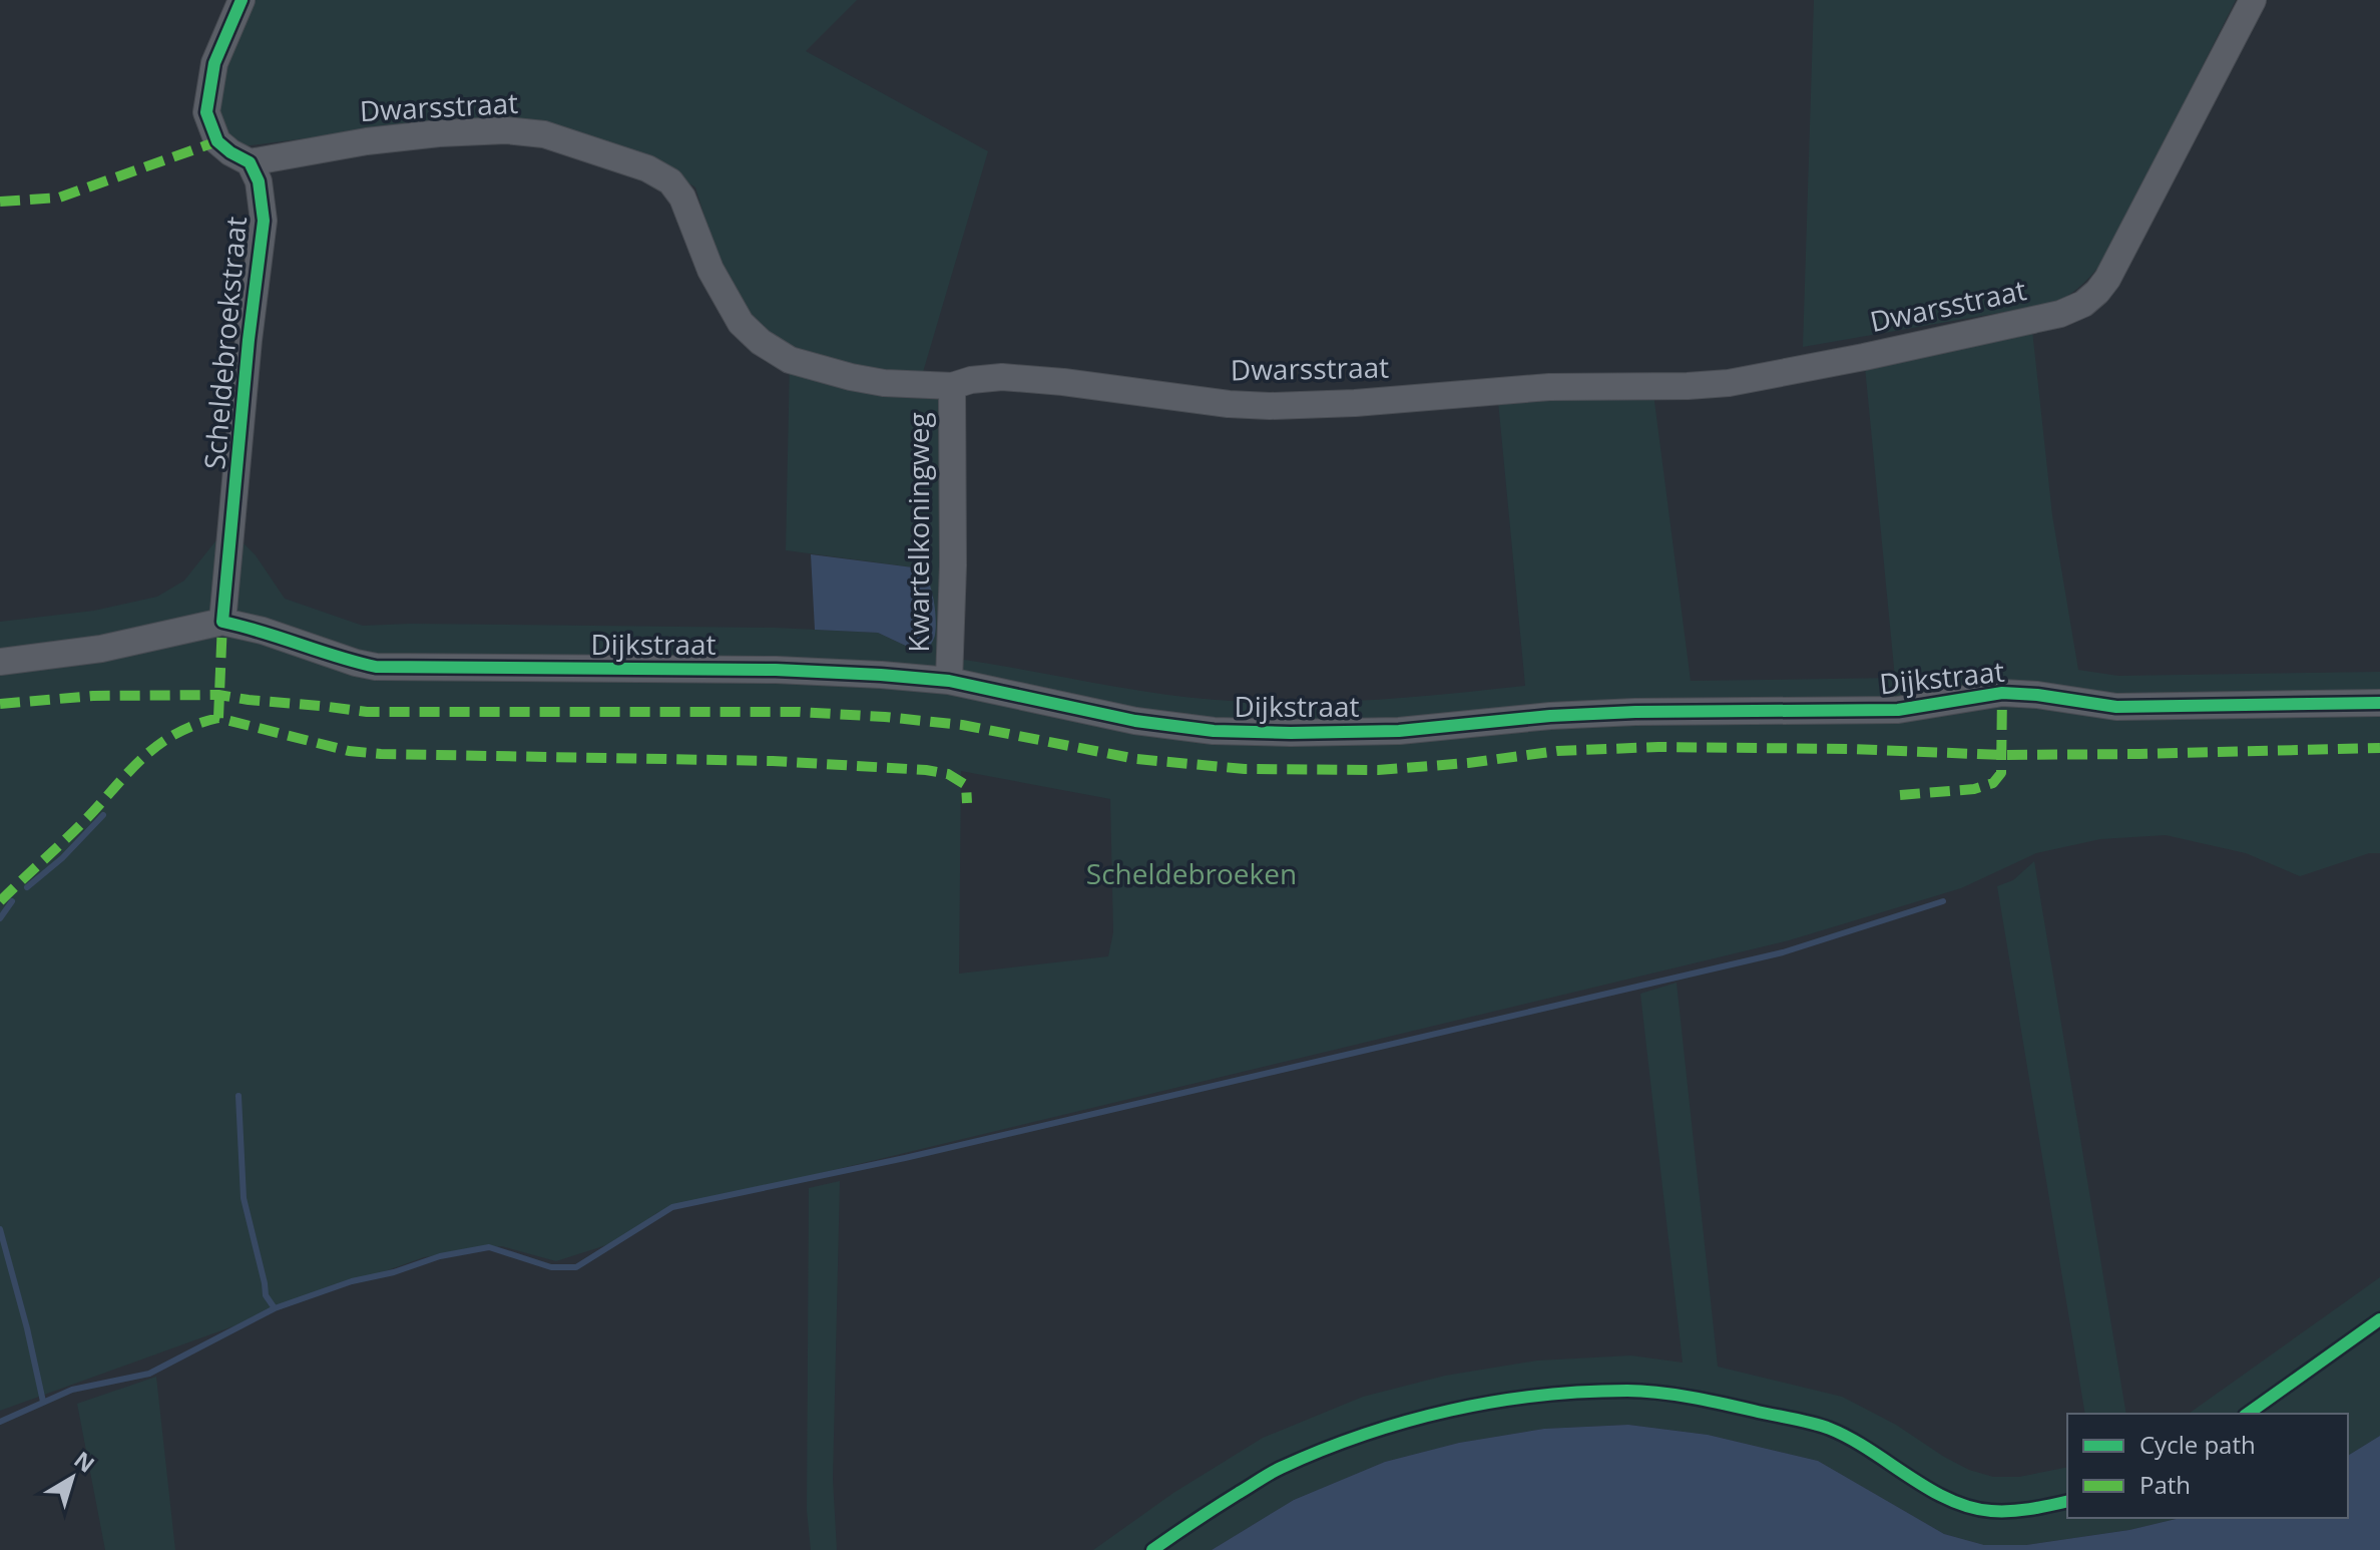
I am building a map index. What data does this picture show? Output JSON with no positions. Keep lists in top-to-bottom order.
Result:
{
  "streets": {
    "street": [
      "Dwarsstraat",
      "Scheldebroekstraat",
      "Kwartelkoningweg",
      "Dijkstraat"
    ]
  },
  "crossings": [
    ["Dwarsstraat", "Scheldebroekstraat"],
    ["Dwarsstraat", "Kwartelkoningweg"],
    ["Scheldebroekstraat", "Dijkstraat"],
    ["Kwartelkoningweg", "Dijkstraat"]
  ],
  "parks": ["Scheldebroeken"],
  "legend": ["Cycle path", "Path"],
  "north": "top right"
}
